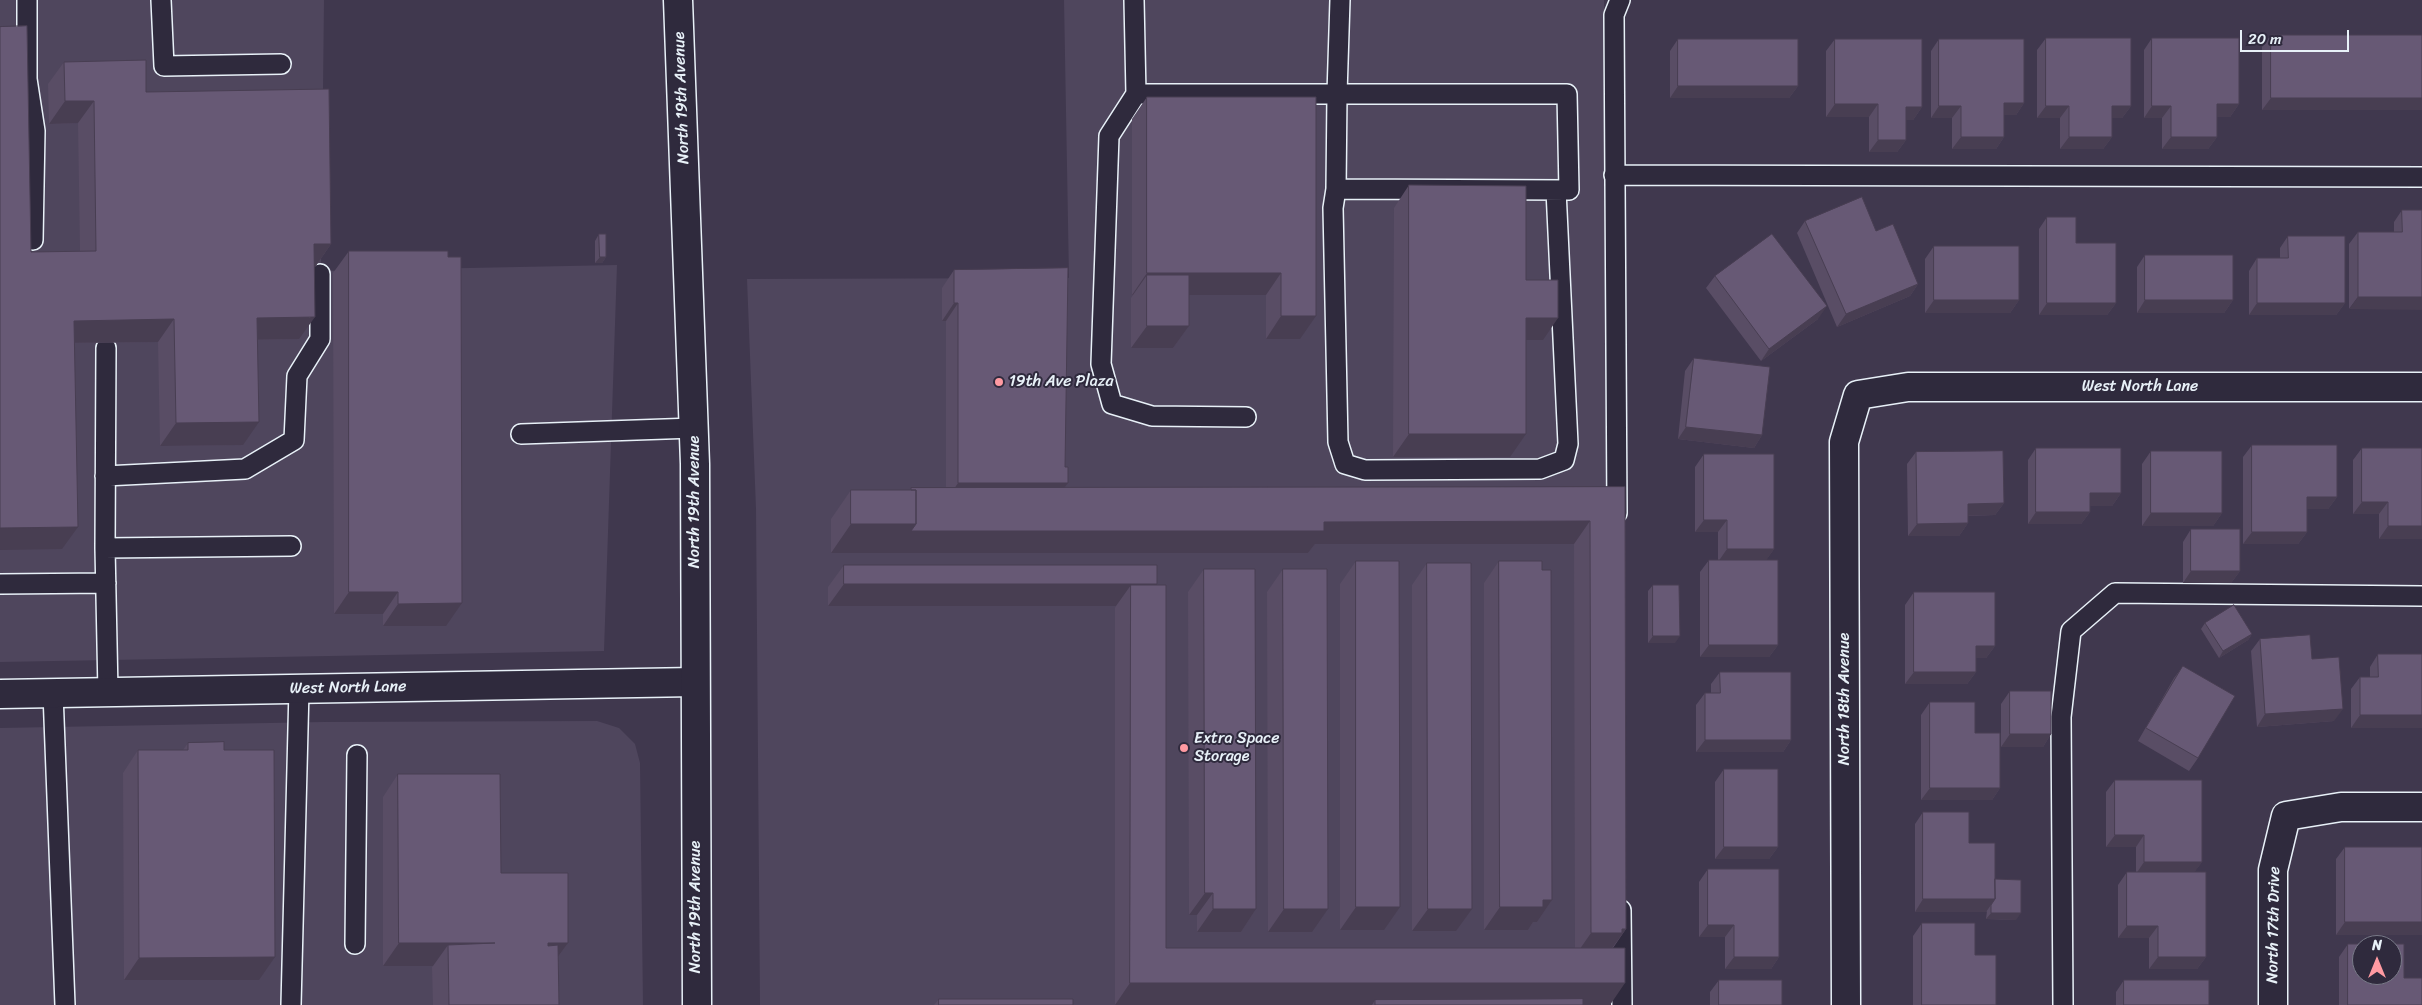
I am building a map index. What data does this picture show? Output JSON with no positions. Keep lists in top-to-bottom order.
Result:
{
  "streets": {
    "street": [
      "North 19th Avenue",
      "West North Lane",
      "North 18th Avenue",
      "North 17th Drive"
    ]
  },
  "crossings": [
    ["North 19th Avenue", "West North Lane"],
    ["West North Lane", "North 18th Avenue"]
  ],
  "places": ["19th Ave Plaza", "Extra Space Storage"],
  "scale_bar": "20 m",
  "north": "top"
}
